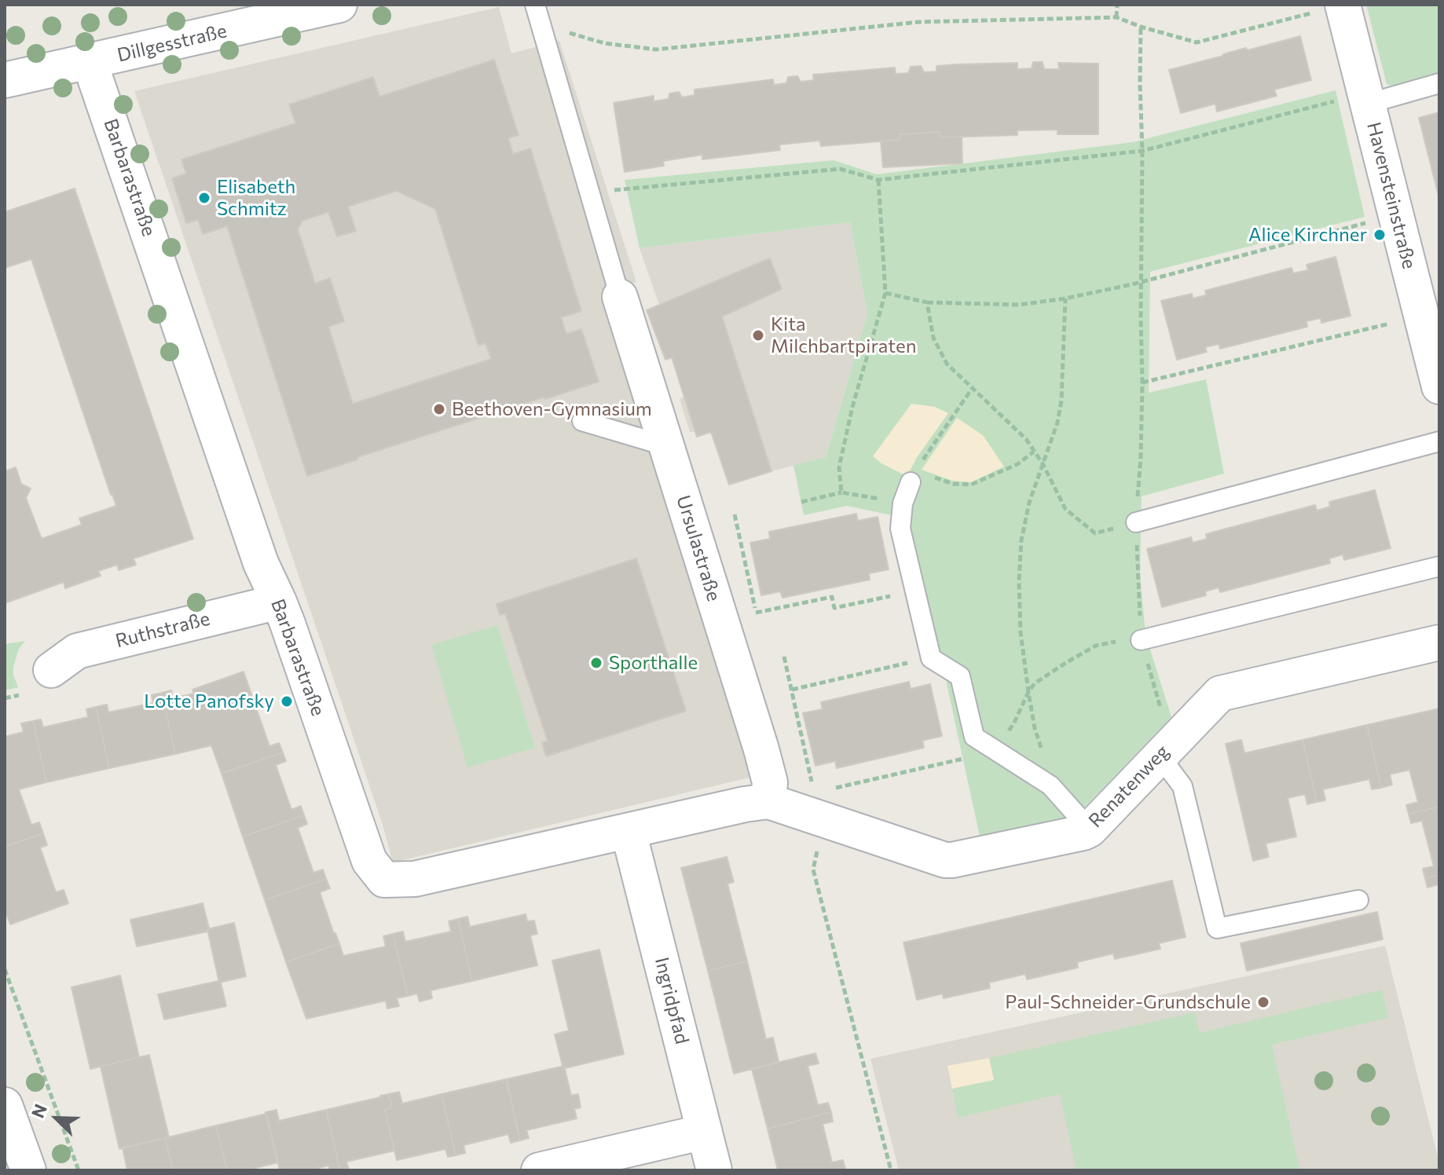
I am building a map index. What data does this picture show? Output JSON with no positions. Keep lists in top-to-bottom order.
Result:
{
  "streets": {
    "street": [
      "Dillgesstraße",
      "Barbarastraße",
      "Havensteinstraße",
      "Ursulastraße",
      "Ruthstraße",
      "Renatenweg",
      "Ingridpfad"
    ]
  },
  "crossings": [
    ["Dillgesstraße", "Barbarastraße"],
    ["Barbarastraße", "Ursulastraße"],
    ["Barbarastraße", "Ruthstraße"],
    ["Barbarastraße", "Renatenweg"],
    ["Barbarastraße", "Ingridpfad"],
    ["Ursulastraße", "Renatenweg"]
  ],
  "places": [
    "Elisabeth Schmitz",
    "Alice Kirchner",
    "Kita Milchbartpiraten",
    "Beethoven-Gymnasium",
    "Sporthalle",
    "Lotte Panofsky",
    "Paul-Schneider-Grundschule"
  ],
  "north": "top left"
}
